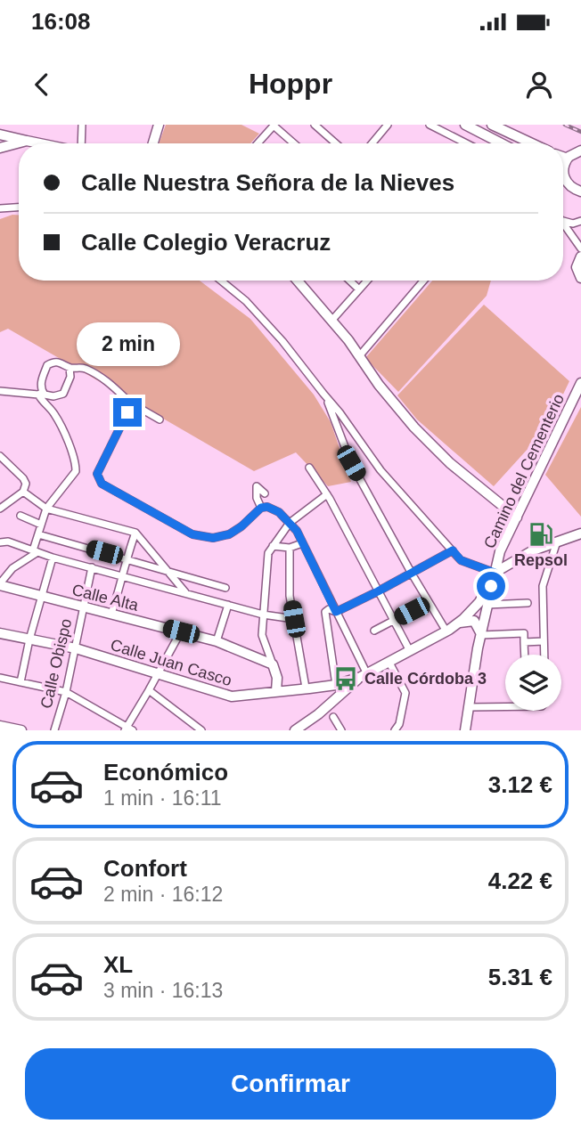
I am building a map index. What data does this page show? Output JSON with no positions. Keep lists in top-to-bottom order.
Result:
{
  "streets": {
    "street": [
      "Camino del Cementerio",
      "Calle Alta",
      "Calle Juan Casco",
      "Calle Obispo"
    ]
  },
  "crossings": [
    ["Calle Alta", "Calle Obispo"],
    ["Calle Juan Casco", "Calle Obispo"]
  ],
  "places": {
    "fuel station": ["Repsol"],
    "bus stop": ["Calle Córdoba 3"]
  },
  "page": {
    "status": "16:08",
    "header": "Hoppr",
    "banner": ["Calle Nuestra Señora de la Nieves", "Calle Colegio Veracruz"],
    "bubble": "2 min",
    "list": [
      {
        "name": "Económico",
        "note": "1 min · 16:11",
        "value": "3.12 €"
      },
      {
        "name": "Confort",
        "note": "2 min · 16:12",
        "value": "4.22 €"
      },
      {
        "name": "XL",
        "note": "3 min · 16:13",
        "value": "5.31 €"
      }
    ],
    "buttons": "Confirmar"
  }
}
